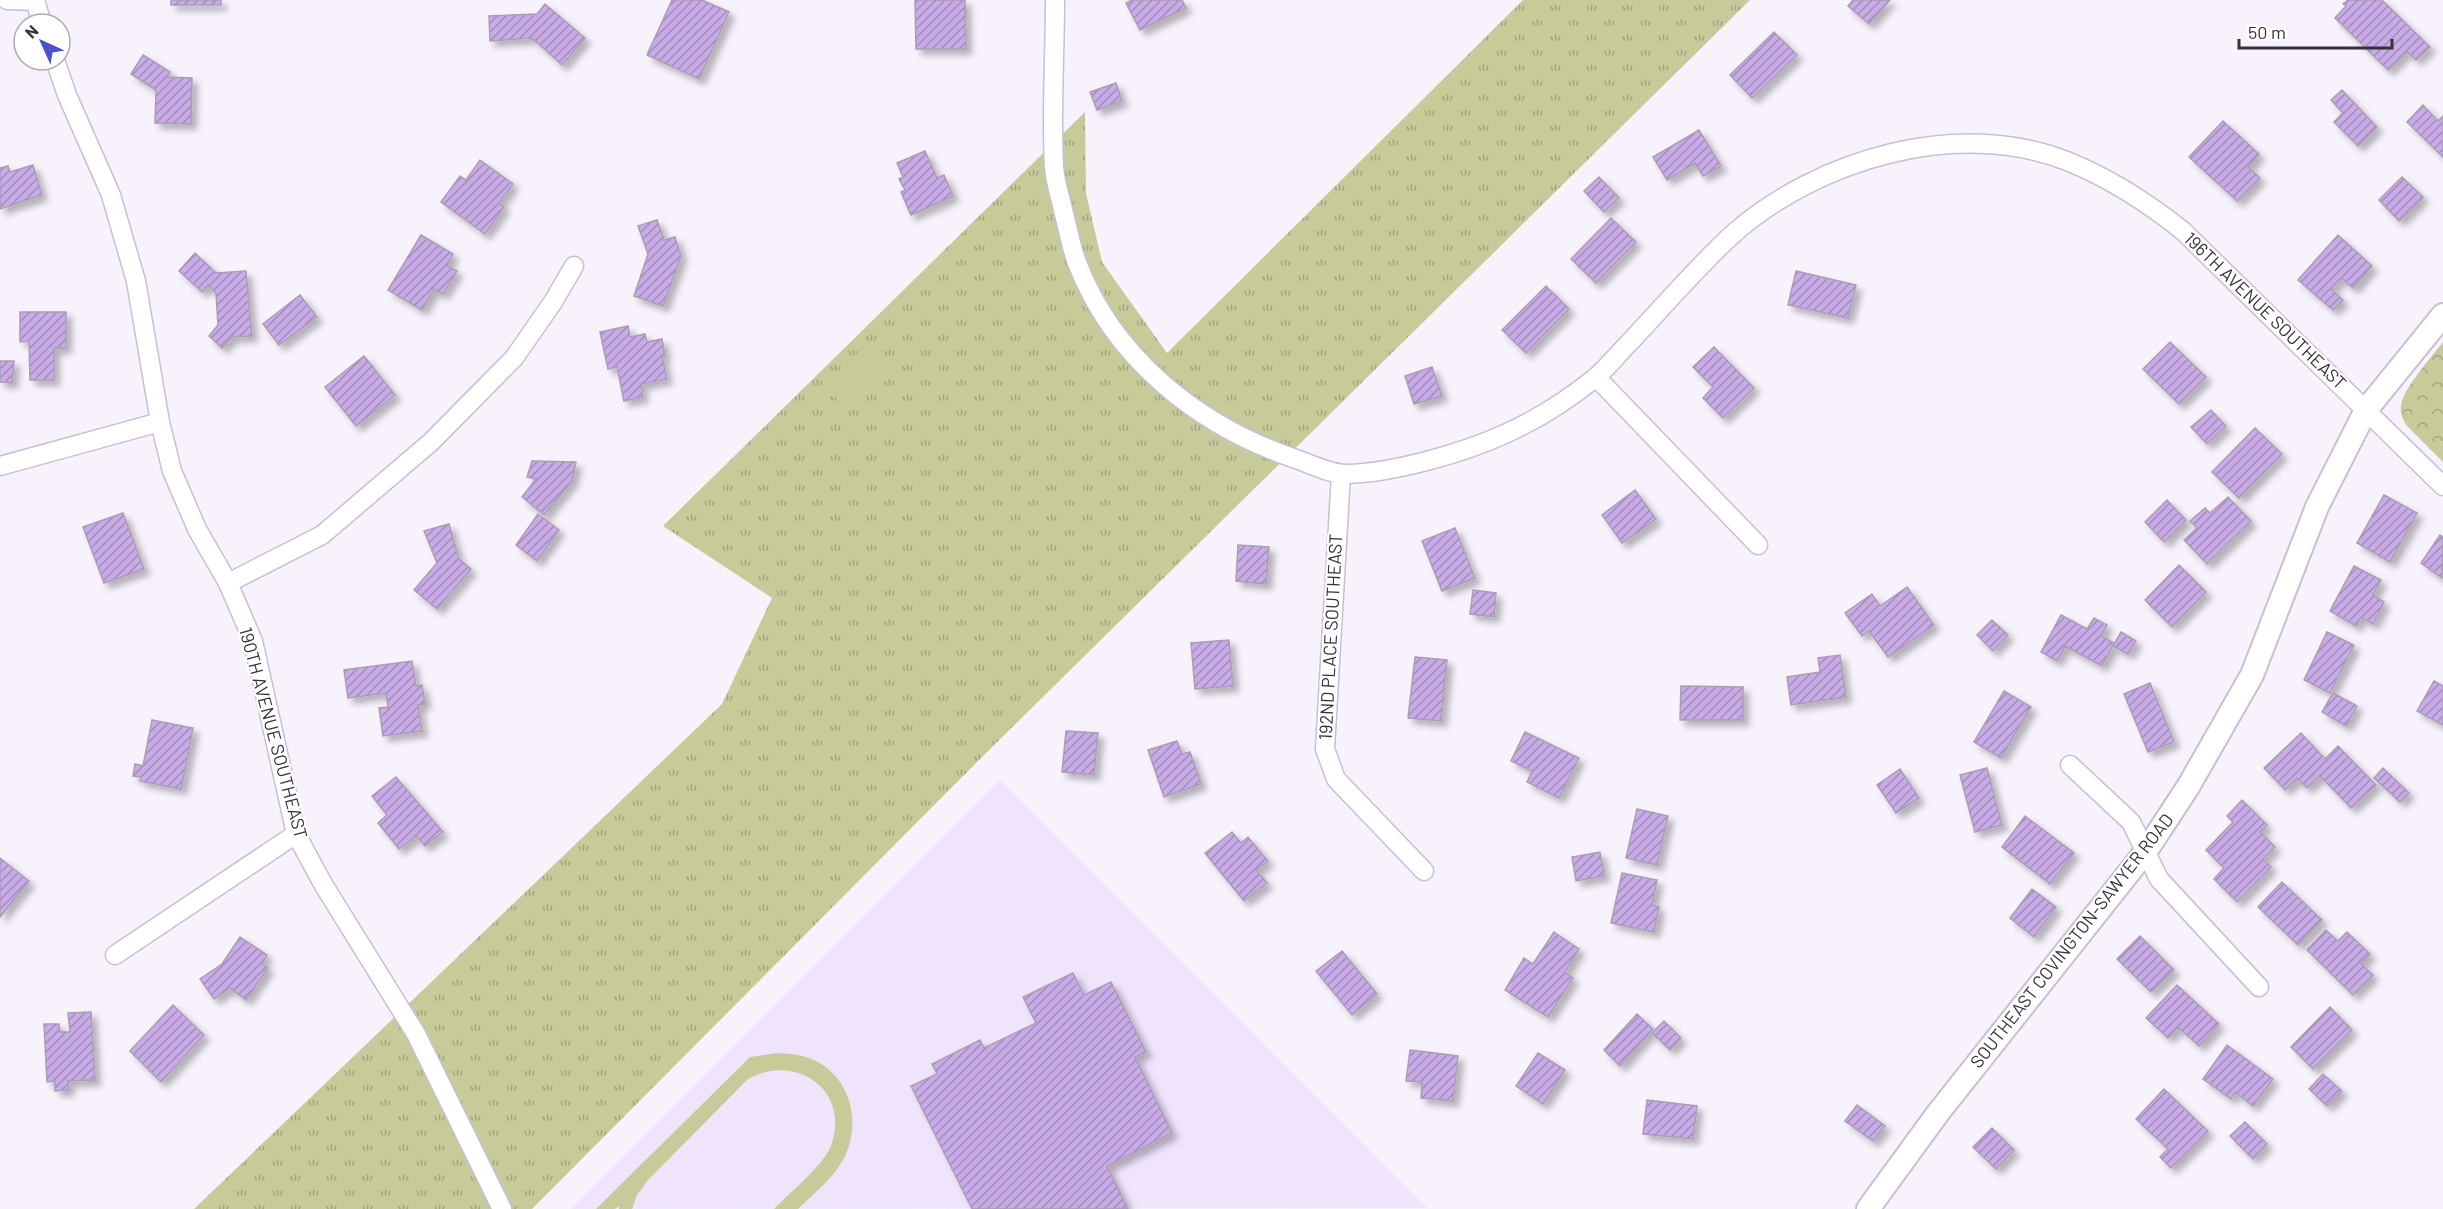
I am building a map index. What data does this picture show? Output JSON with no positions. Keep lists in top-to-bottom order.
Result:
{
  "streets": {
    "street": [
      "196TH AVENUE SOUTHEAST",
      "192ND PLACE SOUTHEAST",
      "190TH AVENUE SOUTHEAST",
      "SOUTHEAST COVINGTON-SAWYER ROAD"
    ]
  },
  "crossings": [
    ["196TH AVENUE SOUTHEAST", "192ND PLACE SOUTHEAST"],
    ["196TH AVENUE SOUTHEAST", "SOUTHEAST COVINGTON-SAWYER ROAD"]
  ],
  "scale_bar": "50 m",
  "north": "top left"
}
